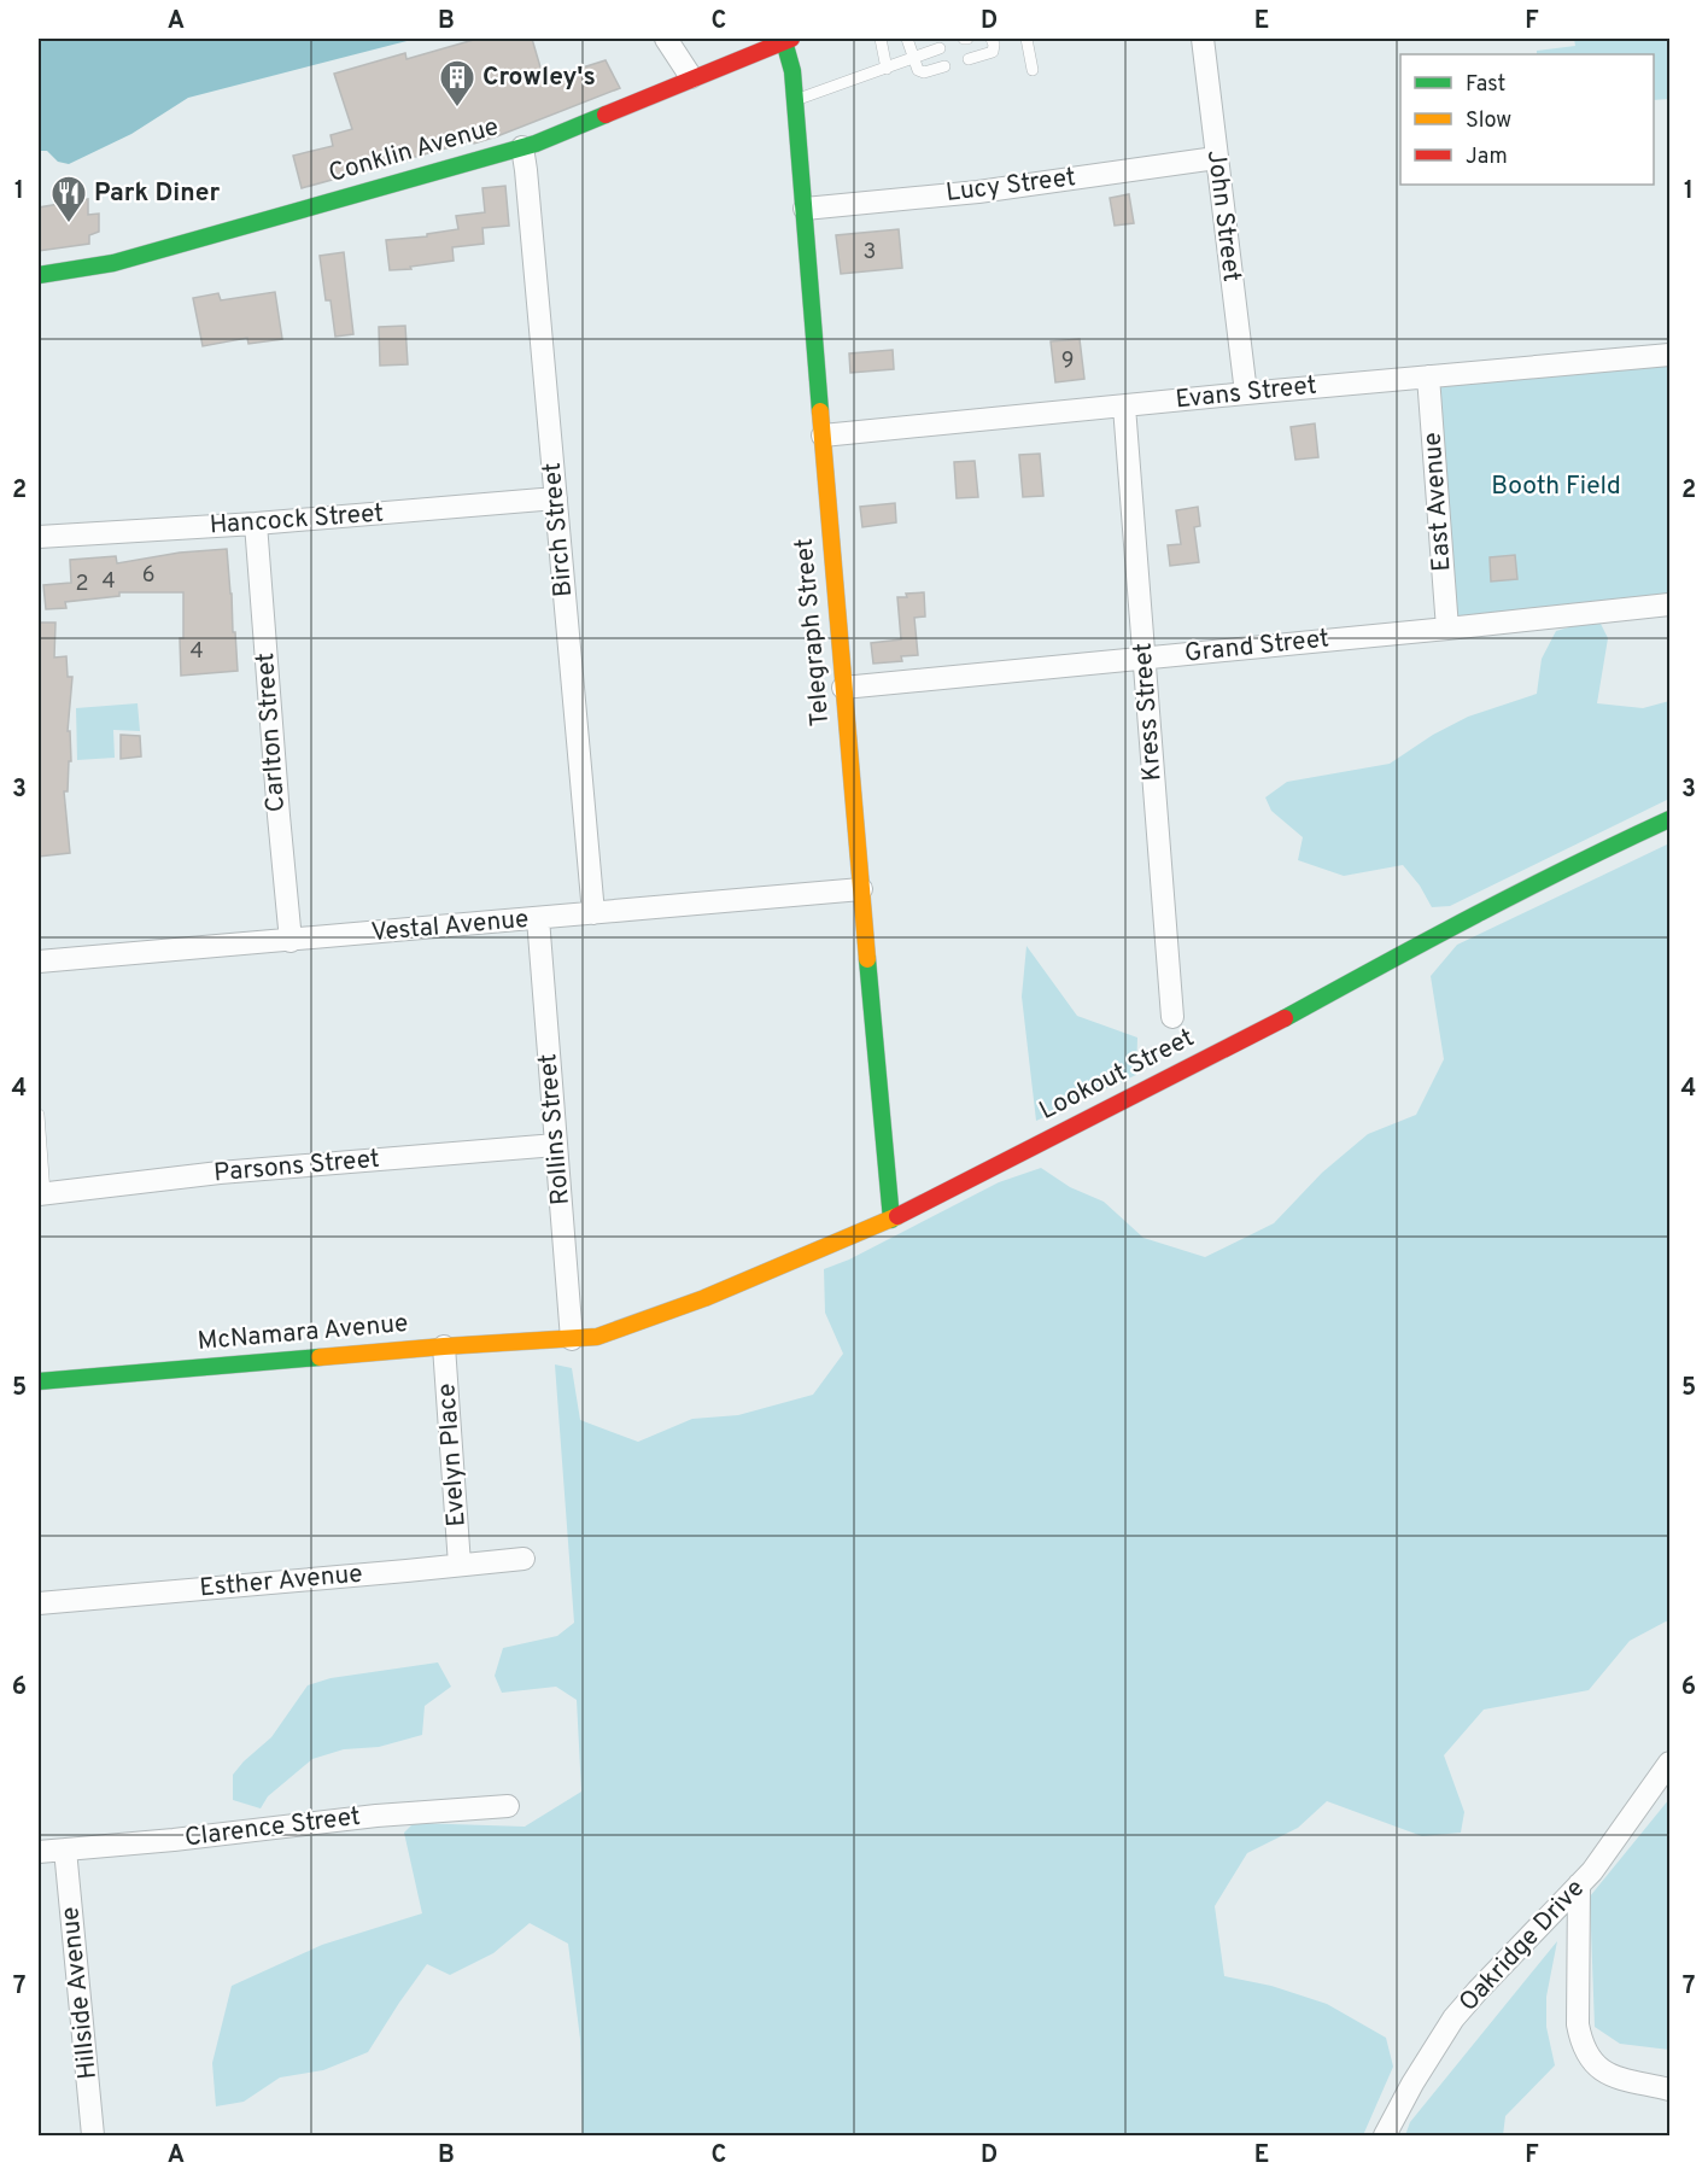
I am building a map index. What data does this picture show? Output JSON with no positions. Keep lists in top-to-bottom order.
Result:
{
  "streets": {
    "street": [
      "Conklin Avenue",
      "Lucy Street",
      "John Street",
      "Evans Street",
      "East Avenue",
      "Hancock Street",
      "Birch Street",
      "Telegraph Street",
      "Grand Street",
      "Kress Street",
      "Carlton Street",
      "Vestal Avenue",
      "Lookout Street",
      "Rollins Street",
      "Parsons Street",
      "McNamara Avenue",
      "Evelyn Place",
      "Esther Avenue",
      "Clarence Street",
      "Oakridge Drive",
      "Hillside Avenue"
    ]
  },
  "crossings": [
    ["Conklin Avenue", "Birch Street"],
    ["Conklin Avenue", "Telegraph Street"],
    ["Lucy Street", "John Street"],
    ["Lucy Street", "Telegraph Street"],
    ["John Street", "Evans Street"],
    ["Evans Street", "East Avenue"],
    ["Evans Street", "Telegraph Street"],
    ["Evans Street", "Kress Street"],
    ["East Avenue", "Grand Street"],
    ["Hancock Street", "Birch Street"],
    ["Hancock Street", "Carlton Street"],
    ["Birch Street", "Vestal Avenue"],
    ["Telegraph Street", "Grand Street"],
    ["Telegraph Street", "Vestal Avenue"],
    ["Telegraph Street", "Lookout Street"],
    ["Grand Street", "Kress Street"],
    ["Carlton Street", "Vestal Avenue"],
    ["Vestal Avenue", "Rollins Street"],
    ["Lookout Street", "Rollins Street"],
    ["Lookout Street", "McNamara Avenue"],
    ["Rollins Street", "Parsons Street"],
    ["Rollins Street", "McNamara Avenue"],
    ["McNamara Avenue", "Evelyn Place"],
    ["Evelyn Place", "Esther Avenue"],
    ["Clarence Street", "Hillside Avenue"]
  ],
  "parks": ["Booth Field"],
  "places": {
    "building": ["Crowley's"],
    "restaurant": ["Park Diner"]
  },
  "house_numbers": [
    "3",
    "9",
    "6",
    "4",
    "2",
    "4"
  ],
  "legend": ["Fast", "Slow", "Jam"],
  "grid": {
    "columns": [
      "A",
      "B",
      "C",
      "D",
      "E",
      "F"
    ],
    "rows": [
      "1",
      "2",
      "3",
      "4",
      "5",
      "6",
      "7"
    ]
  }
}
